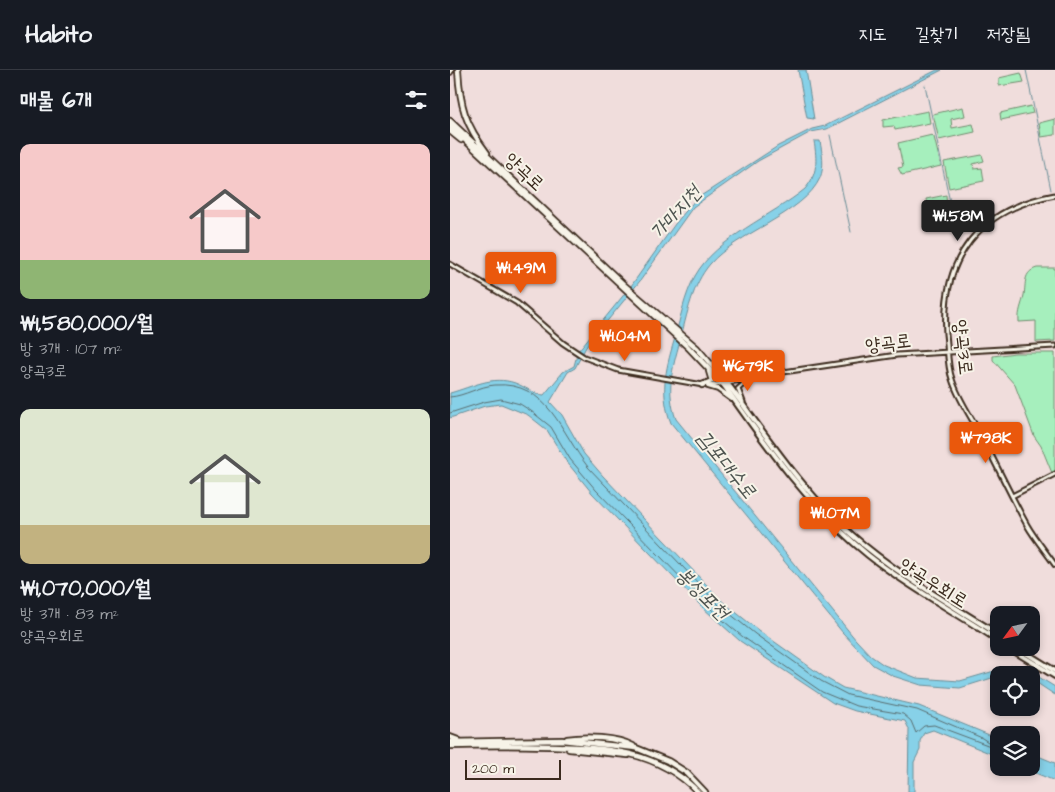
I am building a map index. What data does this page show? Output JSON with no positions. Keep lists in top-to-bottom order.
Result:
{
  "streets": {
    "highway": ["양곡로"],
    "main road": ["양곡우회로"],
    "street": ["양곡3로"]
  },
  "crossings": [
    ["양곡로", "양곡3로"],
    ["양곡로", "양곡우회로"]
  ],
  "water": ["가마지천", "김포대수로", "봉성포천"],
  "scale_bar": "200 m",
  "north": "bottom left",
  "page": {
    "header": "Habito",
    "nav": ["지도", "길찾기", "저장됨"],
    "heading": "매물 6개",
    "list": [
      {
        "name": "₩1,580,000/월",
        "note": "방 3개 · 107 m² · 양곡3로"
      },
      {
        "name": "₩1,070,000/월",
        "note": "방 3개 · 83 m² · 양곡우회로"
      }
    ],
    "price": [
      "₩1.58M",
      "₩1.49M",
      "₩1.04M",
      "₩679K",
      "₩798K",
      "₩1.07M"
    ],
    "scale": "200 m"
  }
}
